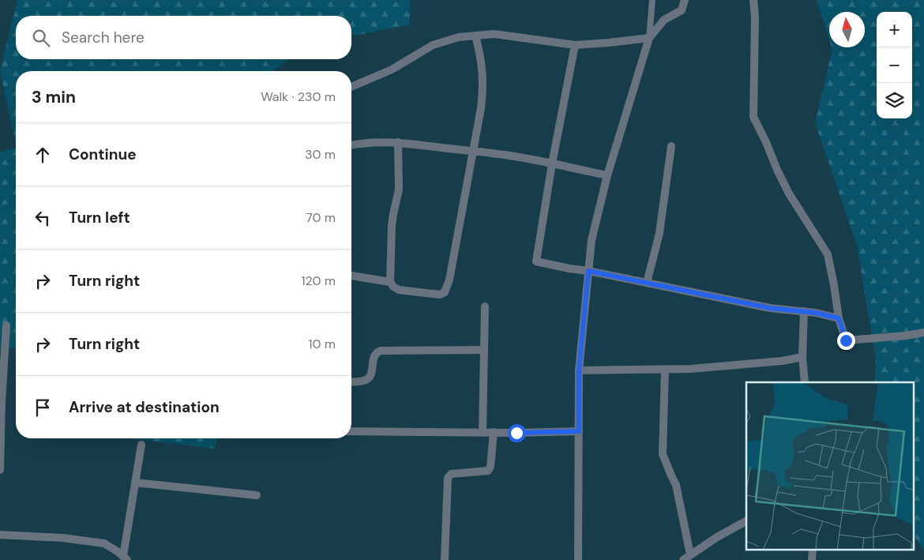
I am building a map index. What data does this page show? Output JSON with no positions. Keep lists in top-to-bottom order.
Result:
{
  "north": "top",
  "page": {
    "map_buttons": ["+", "−"],
    "search": "Search here",
    "heading": ["3 min", "Walk · 230 m"],
    "list": [
      ["Continue", "30 m"],
      ["Turn left", "70 m"],
      ["Turn right", "120 m"],
      ["Turn right", "10 m"],
      "Arrive at destination"
    ]
  }
}
